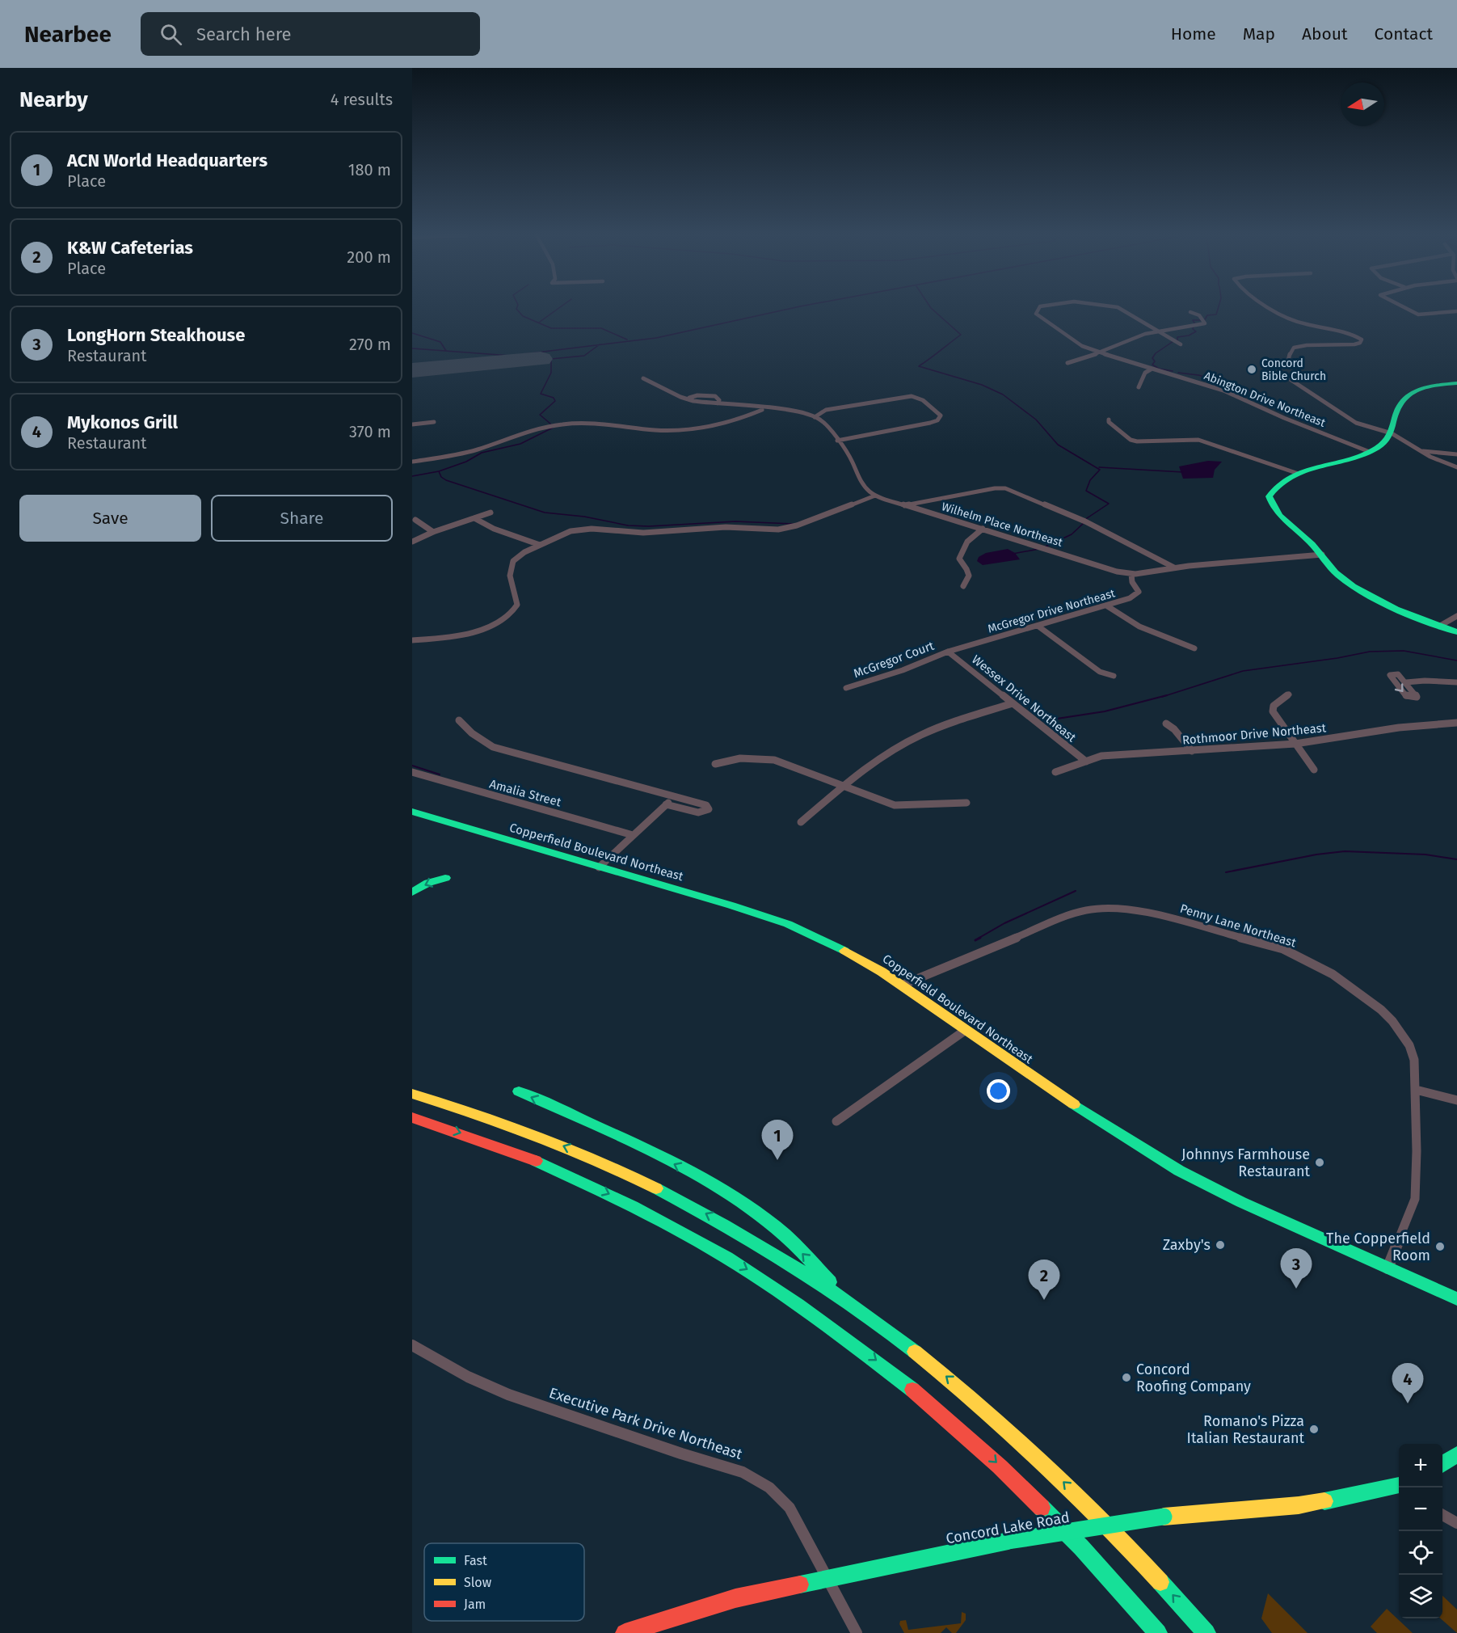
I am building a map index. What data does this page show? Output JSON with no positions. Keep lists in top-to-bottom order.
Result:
{
  "streets": {
    "main road": ["Copperfield Boulevard Northeast", "Concord Lake Road"],
    "street": [
      "Abington Drive Northeast",
      "Wilhelm Place Northeast",
      "McGregor Drive Northeast",
      "McGregor Court",
      "Wessex Drive Northeast",
      "Rothmoor Drive Northeast",
      "Amalia Street",
      "Penny Lane Northeast",
      "Executive Park Drive Northeast"
    ]
  },
  "crossings": [
    ["Wilhelm Place Northeast", "McGregor Drive Northeast"],
    ["McGregor Drive Northeast", "McGregor Court"],
    ["McGregor Drive Northeast", "Wessex Drive Northeast"],
    ["McGregor Court", "Wessex Drive Northeast"],
    ["Wessex Drive Northeast", "Rothmoor Drive Northeast"],
    ["Copperfield Boulevard Northeast", "Penny Lane Northeast"],
    ["Executive Park Drive Northeast", "Concord Lake Road"]
  ],
  "places": [
    "Concord Bible Church",
    "Johnnys Farmhouse Restaurant",
    "Zaxby's",
    "The Copperfield Room",
    "Concord Roofing Company",
    "Romano's Pizza Italian Restaurant"
  ],
  "legend": ["Fast", "Slow", "Jam"],
  "north": "left",
  "page": {
    "header": "Nearbee",
    "search": "Search here",
    "nav": [
      "Home",
      "Map",
      "About",
      "Contact"
    ],
    "heading": ["Nearby", "4 results"],
    "list": [
      {
        "mark": "1",
        "name": "ACN World Headquarters",
        "note": "Place",
        "value": "180 m"
      },
      {
        "mark": "2",
        "name": "K&W Cafeterias",
        "note": "Place",
        "value": "200 m"
      },
      {
        "mark": "3",
        "name": "LongHorn Steakhouse",
        "note": "Restaurant",
        "value": "270 m"
      },
      {
        "mark": "4",
        "name": "Mykonos Grill",
        "note": "Restaurant",
        "value": "370 m"
      }
    ],
    "buttons": ["Save", "Share"],
    "pins": [
      "1",
      "3",
      "2",
      "4"
    ],
    "map_buttons": ["+", "−"]
  }
}
